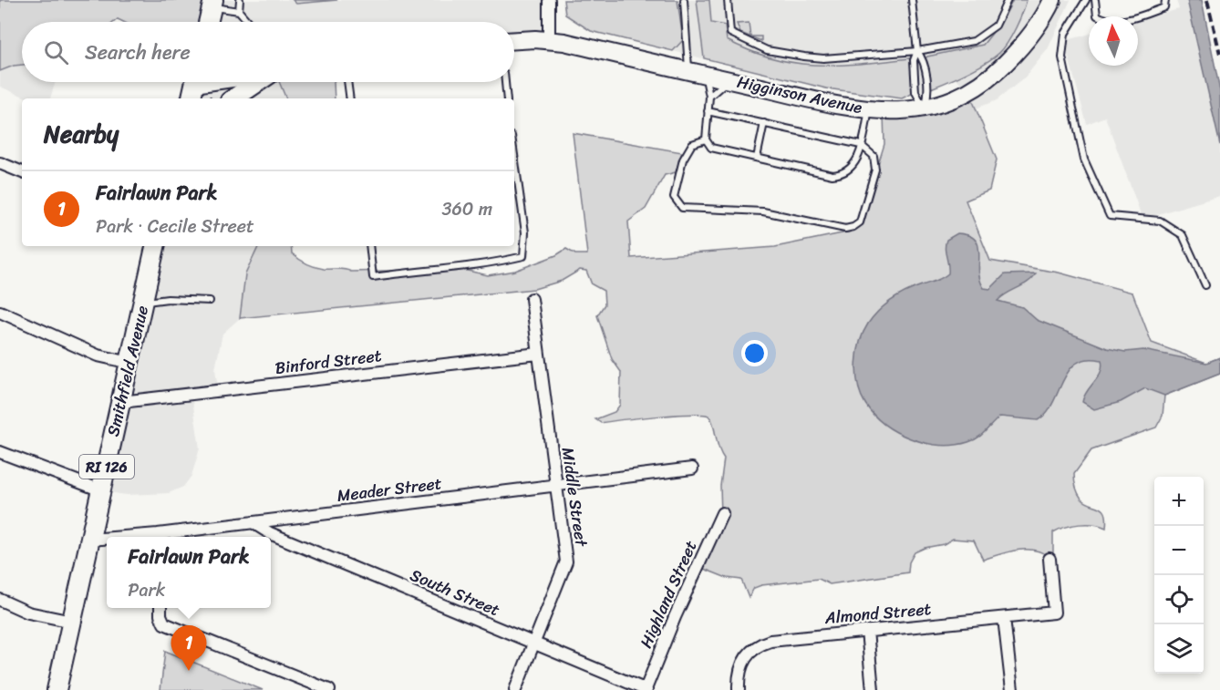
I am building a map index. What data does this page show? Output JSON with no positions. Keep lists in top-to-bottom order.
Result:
{
  "streets": {
    "main road": ["Smithfield Avenue", "RI 126"],
    "street": [
      "Higginson Avenue",
      "Binford Street",
      "Meader Street",
      "Middle Street",
      "South Street",
      "Highland Street",
      "Almond Street"
    ]
  },
  "crossings": [
    ["Binford Street", "Smithfield Avenue"],
    ["Binford Street", "Middle Street"],
    ["Smithfield Avenue", "Meader Street"],
    ["Meader Street", "Middle Street"],
    ["Meader Street", "South Street"],
    ["Middle Street", "South Street"],
    ["South Street", "Highland Street"]
  ],
  "north": "top",
  "page": {
    "search": "Search here",
    "heading": "Nearby",
    "list": [
      {
        "mark": "1",
        "name": "Fairlawn Park",
        "note": "Park · Cecile Street",
        "value": "360 m"
      }
    ],
    "map_buttons": ["+", "−"],
    "popup": ["Fairlawn Park", "Park"],
    "pins": "1"
  }
}
